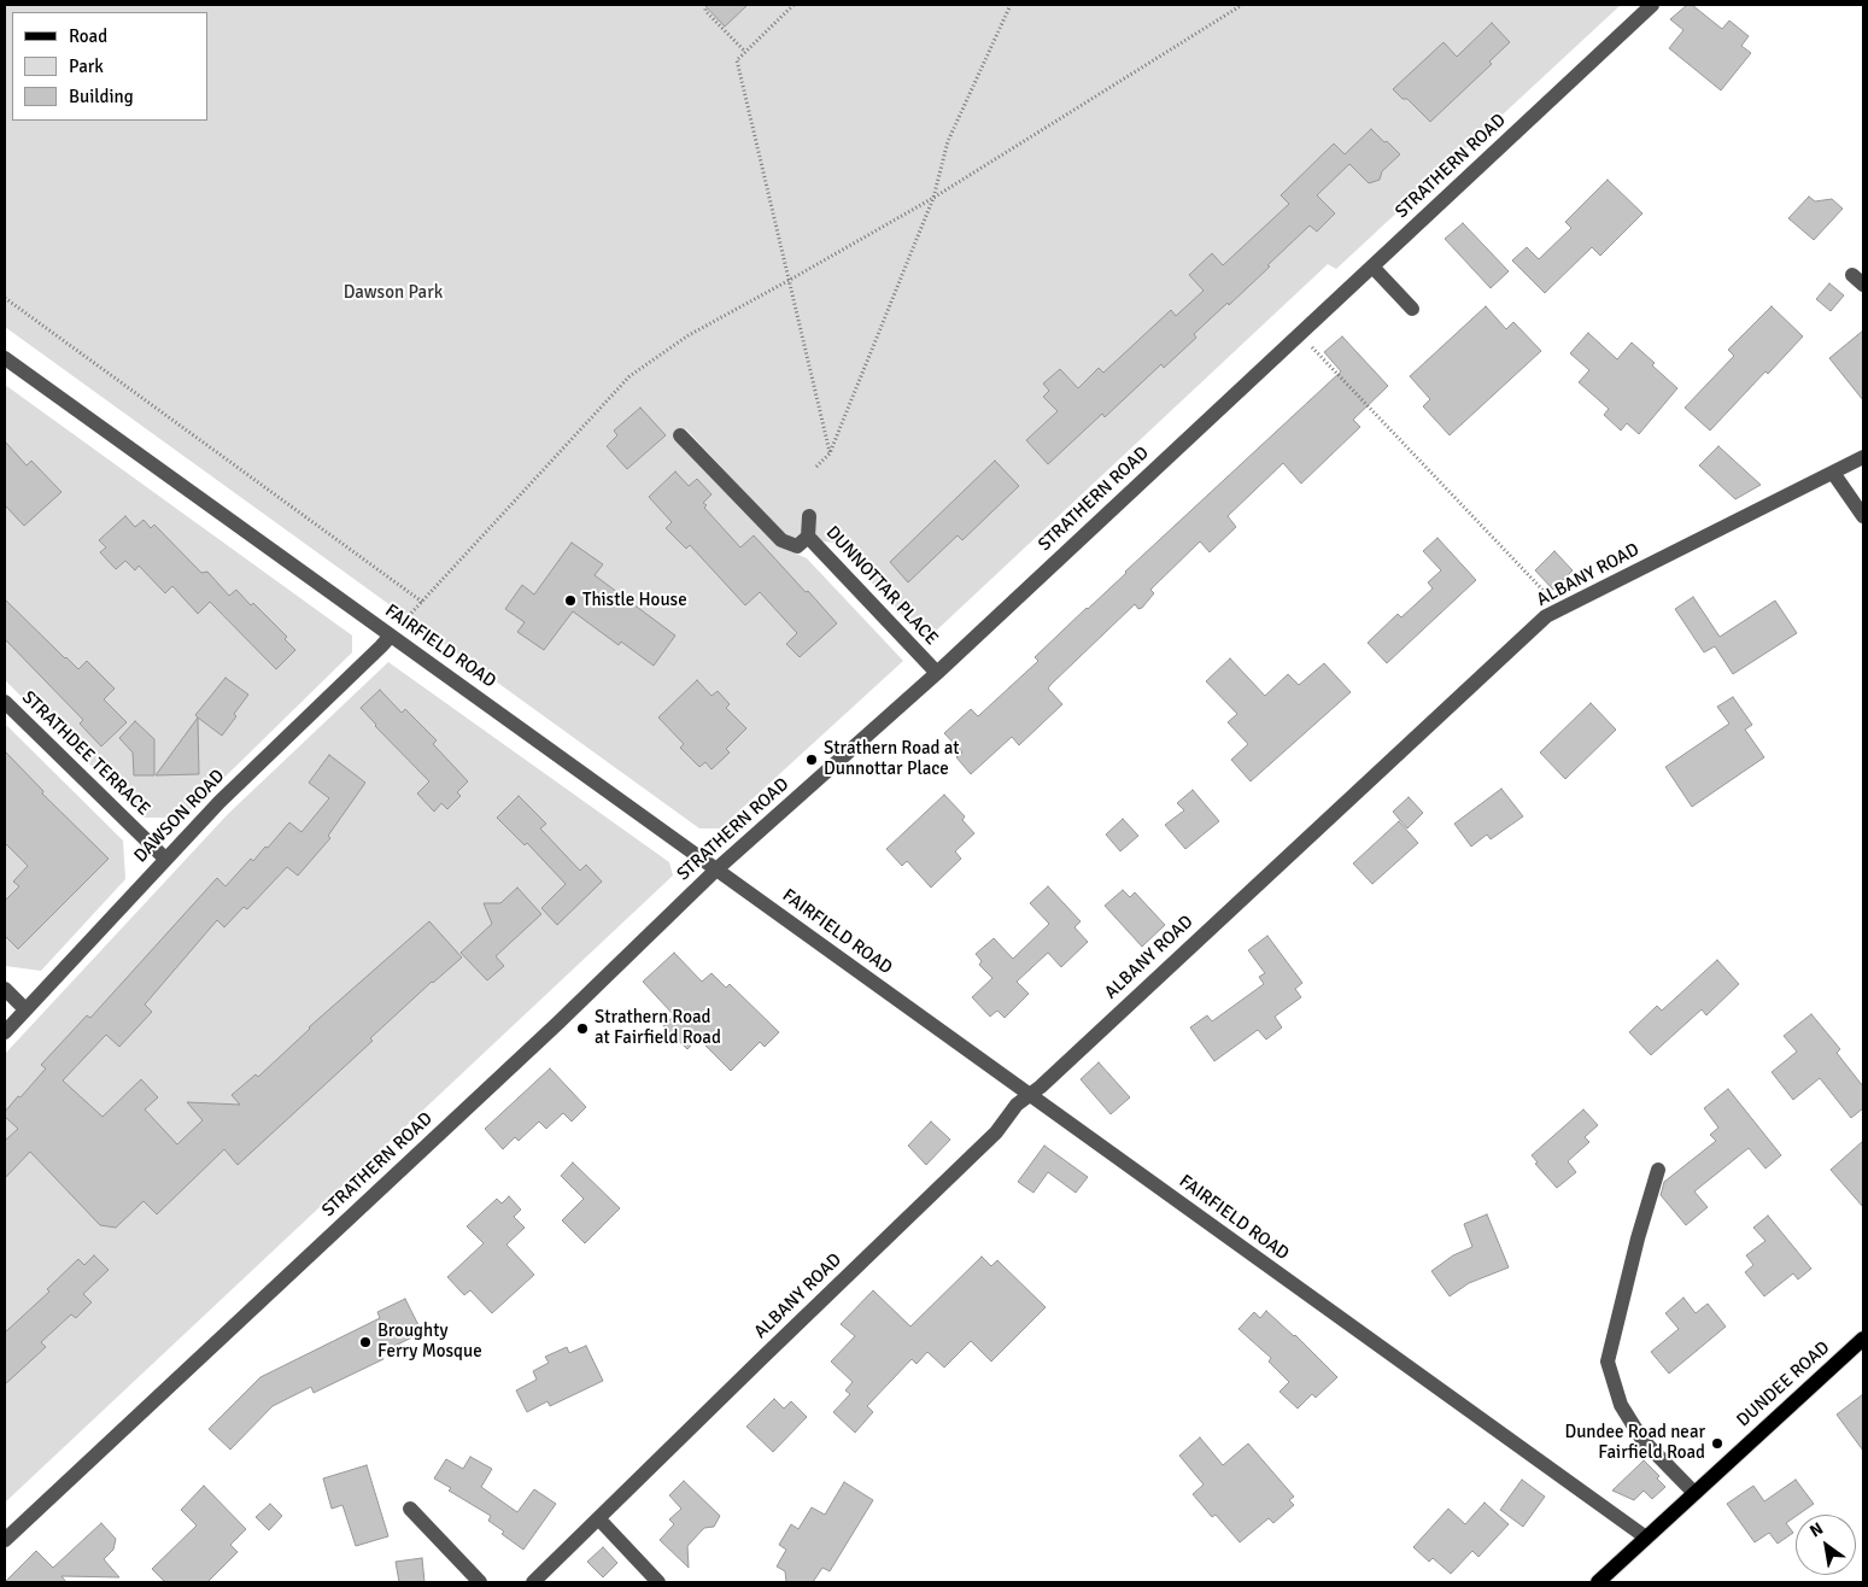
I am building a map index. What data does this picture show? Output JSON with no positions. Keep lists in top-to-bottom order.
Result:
{
  "streets": {
    "main road": ["DUNDEE ROAD"],
    "street": [
      "STRATHERN ROAD",
      "ALBANY ROAD",
      "DUNNOTTAR PLACE",
      "FAIRFIELD ROAD",
      "STRATHDEE TERRACE",
      "DAWSON ROAD"
    ]
  },
  "crossings": [
    ["STRATHERN ROAD", "DUNNOTTAR PLACE"],
    ["STRATHERN ROAD", "FAIRFIELD ROAD"],
    ["ALBANY ROAD", "FAIRFIELD ROAD"],
    ["FAIRFIELD ROAD", "DAWSON ROAD"],
    ["FAIRFIELD ROAD", "DUNDEE ROAD"],
    ["STRATHDEE TERRACE", "DAWSON ROAD"]
  ],
  "parks": ["Dawson Park"],
  "places": [
    "Thistle House",
    "Strathern Road at Dunnottar Place",
    "Strathern Road at Fairfield Road",
    "Broughty Ferry Mosque",
    "Dundee Road near Fairfield Road"
  ],
  "legend": ["Road", "Park", "Building"],
  "north": "top left"
}
